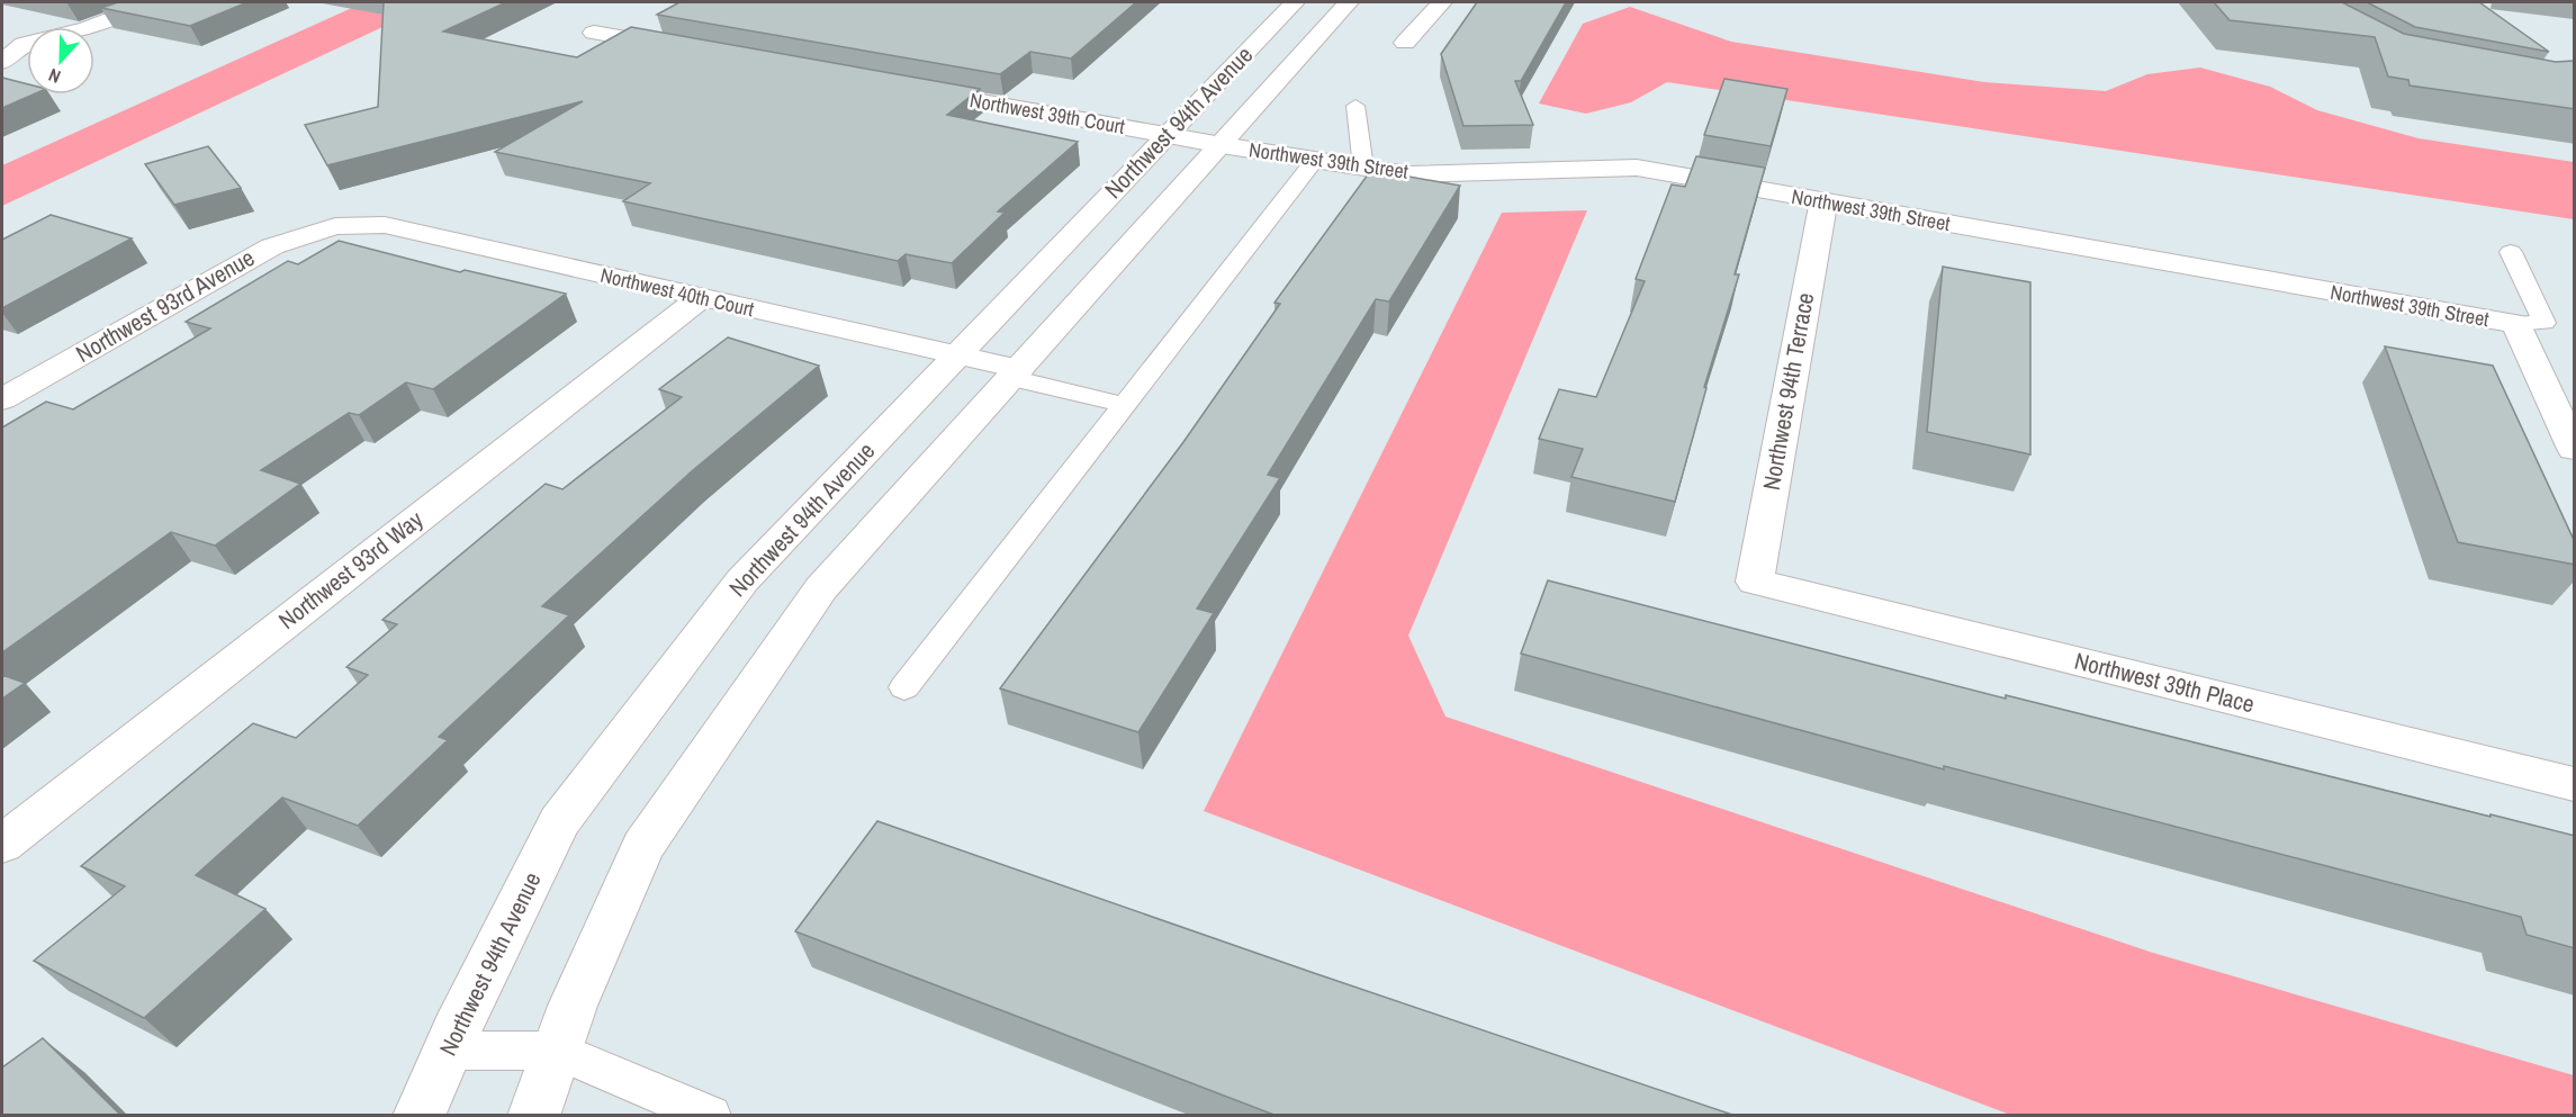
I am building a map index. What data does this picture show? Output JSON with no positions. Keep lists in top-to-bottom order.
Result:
{
  "streets": {
    "street": [
      "Northwest 39th Court",
      "Northwest 94th Avenue",
      "Northwest 39th Street",
      "Northwest 40th Court",
      "Northwest 93rd Avenue",
      "Northwest 94th Terrace",
      "Northwest 93rd Way",
      "Northwest 39th Place"
    ]
  },
  "crossings": [
    ["Northwest 39th Court", "Northwest 94th Avenue"],
    ["Northwest 39th Court", "Northwest 39th Street"],
    ["Northwest 94th Avenue", "Northwest 39th Street"],
    ["Northwest 94th Avenue", "Northwest 40th Court"],
    ["Northwest 39th Street", "Northwest 94th Terrace"],
    ["Northwest 40th Court", "Northwest 93rd Avenue"],
    ["Northwest 40th Court", "Northwest 93rd Way"],
    ["Northwest 94th Terrace", "Northwest 39th Place"]
  ],
  "north": "bottom"
}
